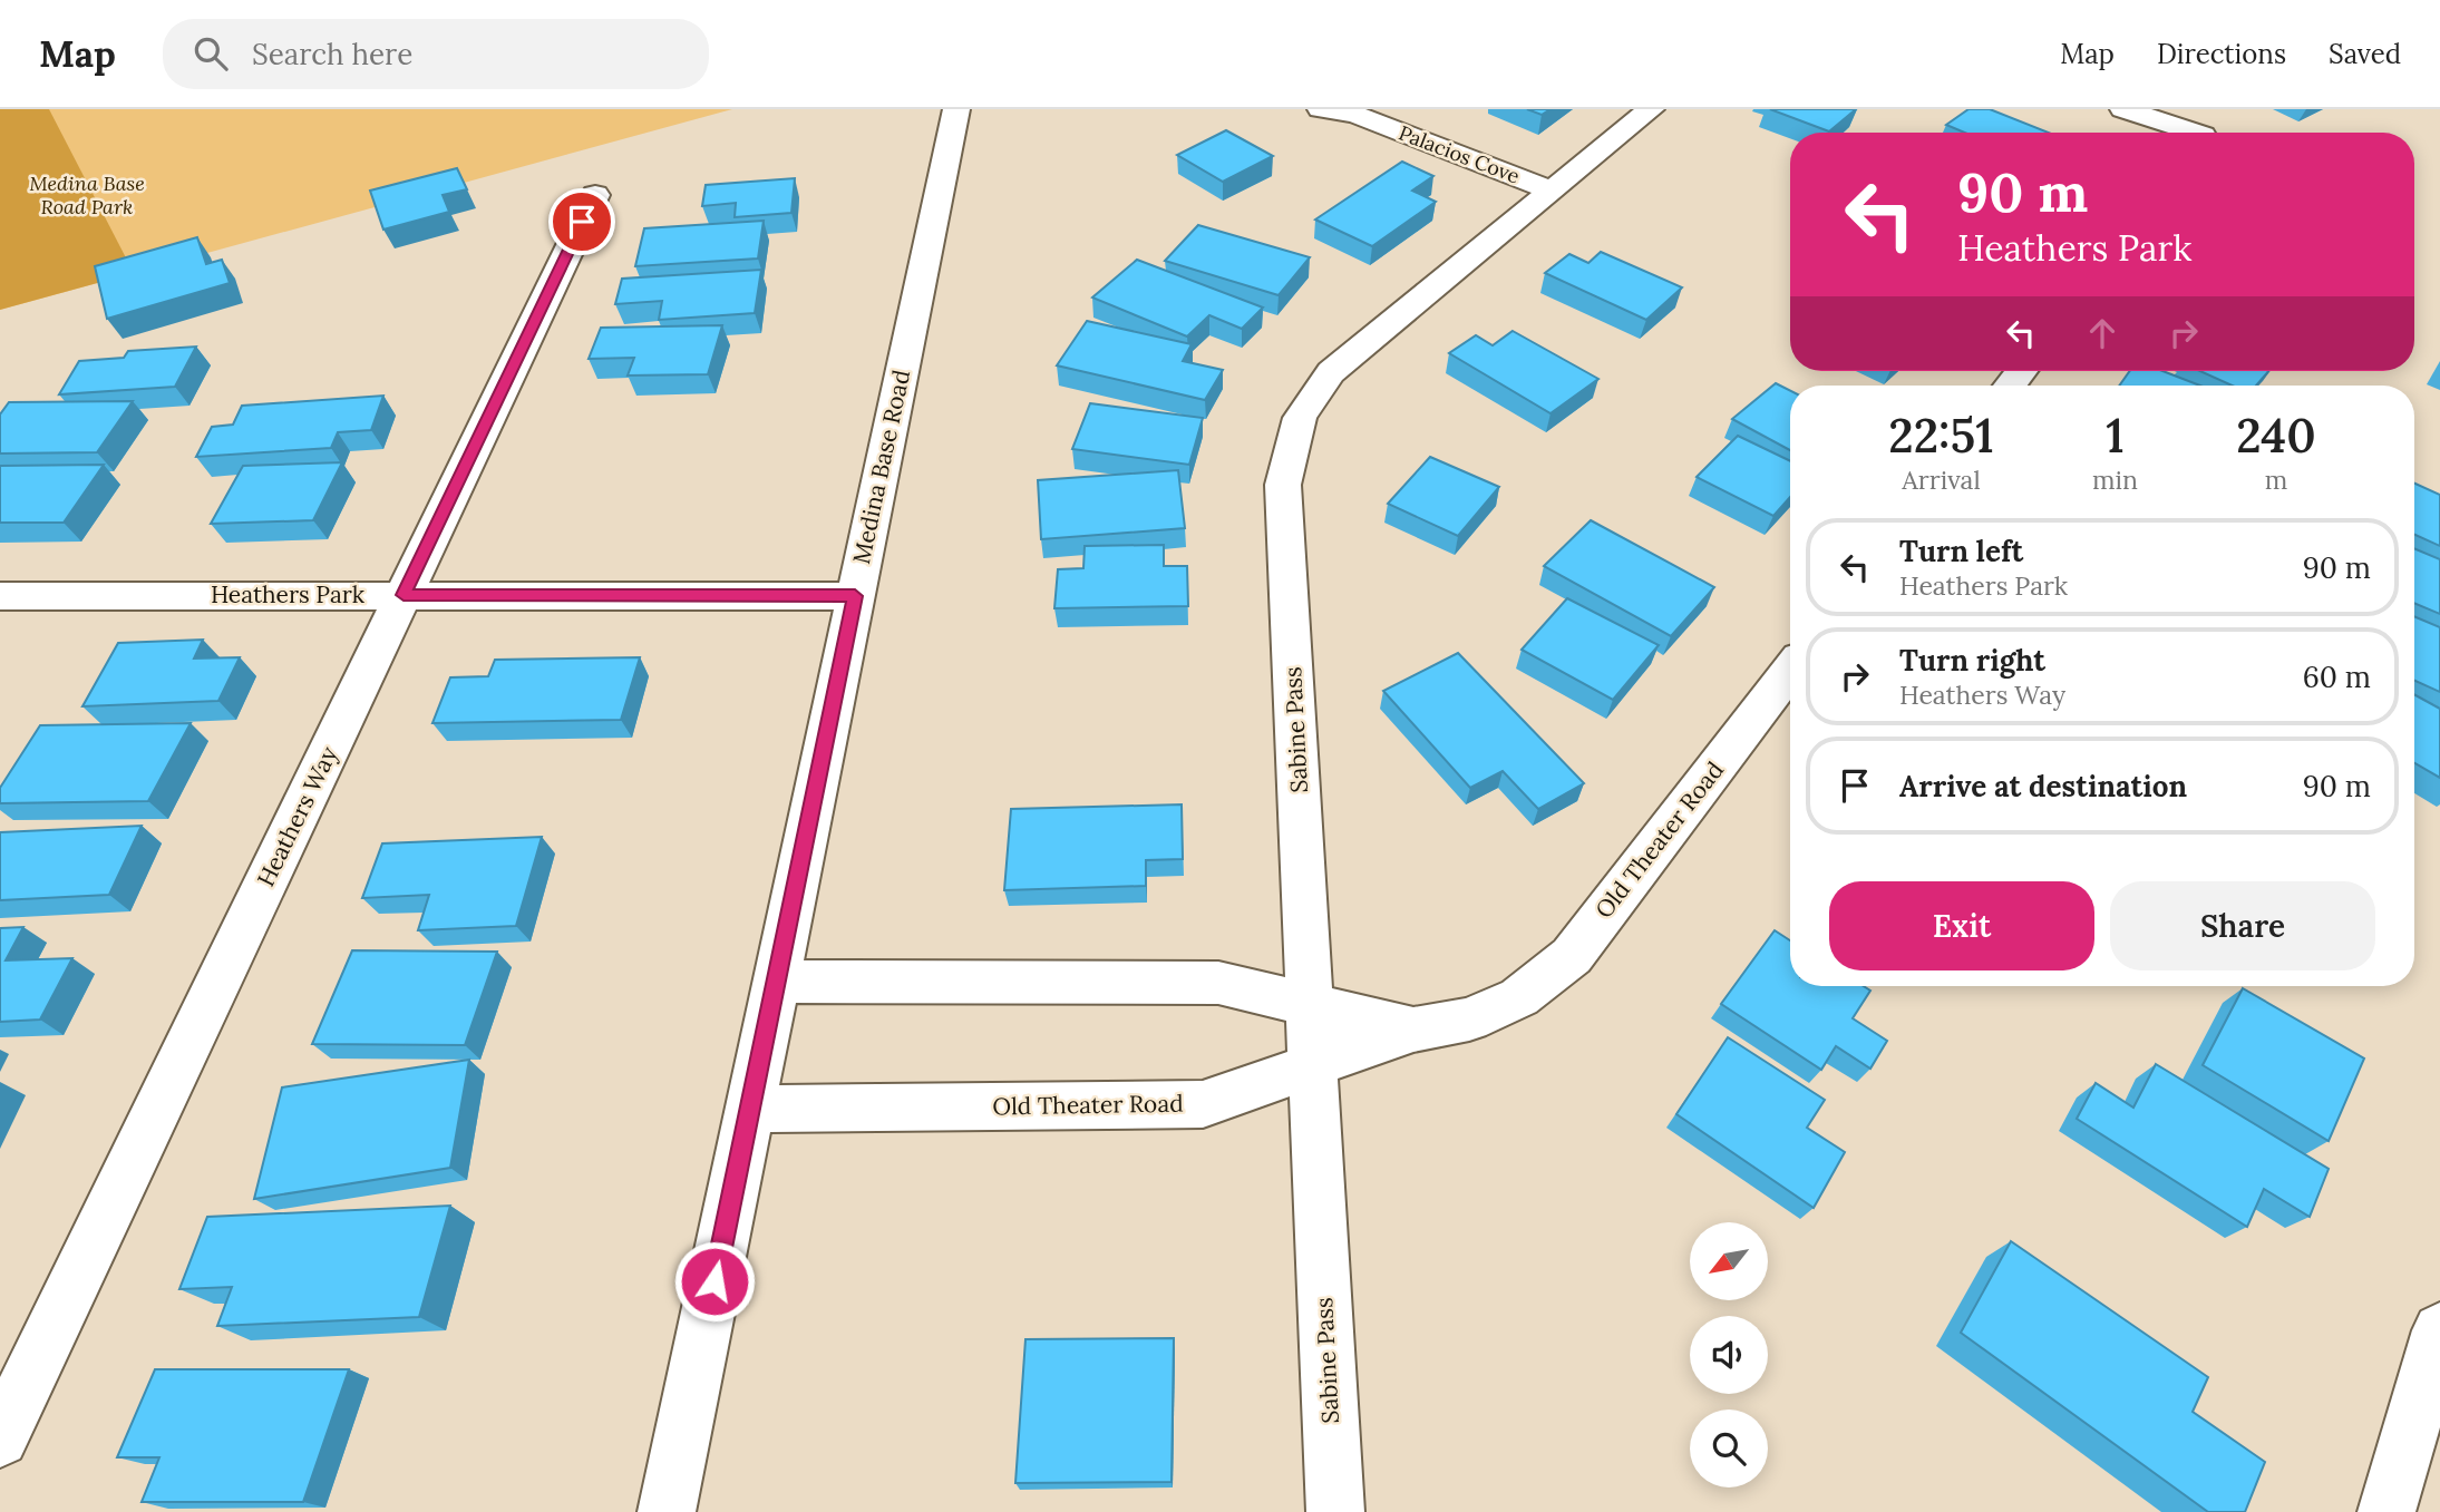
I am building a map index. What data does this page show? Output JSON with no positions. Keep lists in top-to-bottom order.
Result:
{
  "streets": {
    "street": [
      "Palacios Cove",
      "Medina Base Road",
      "Heathers Park",
      "Sabine Pass",
      "Heathers Way",
      "Old Theater Road"
    ]
  },
  "crossings": [
    ["Palacios Cove", "Sabine Pass"],
    ["Medina Base Road", "Heathers Park"],
    ["Medina Base Road", "Old Theater Road"],
    ["Heathers Park", "Heathers Way"],
    ["Sabine Pass", "Old Theater Road"]
  ],
  "parks": ["Medina Base Road Park"],
  "north": "bottom left",
  "page": {
    "header": "Map",
    "search": "Search here",
    "nav": ["Map", "Directions", "Saved"],
    "turn": ["90 m", "Heathers Park"],
    "eta": [
      "22:51",
      "Arrival",
      "1",
      "min",
      "240",
      "m"
    ],
    "list": [
      {
        "name": "Turn left",
        "note": "Heathers Park",
        "value": "90 m"
      },
      {
        "name": "Turn right",
        "note": "Heathers Way",
        "value": "60 m"
      },
      {
        "name": "Arrive at destination",
        "value": "90 m"
      }
    ],
    "buttons": ["Exit", "Share"]
  }
}
